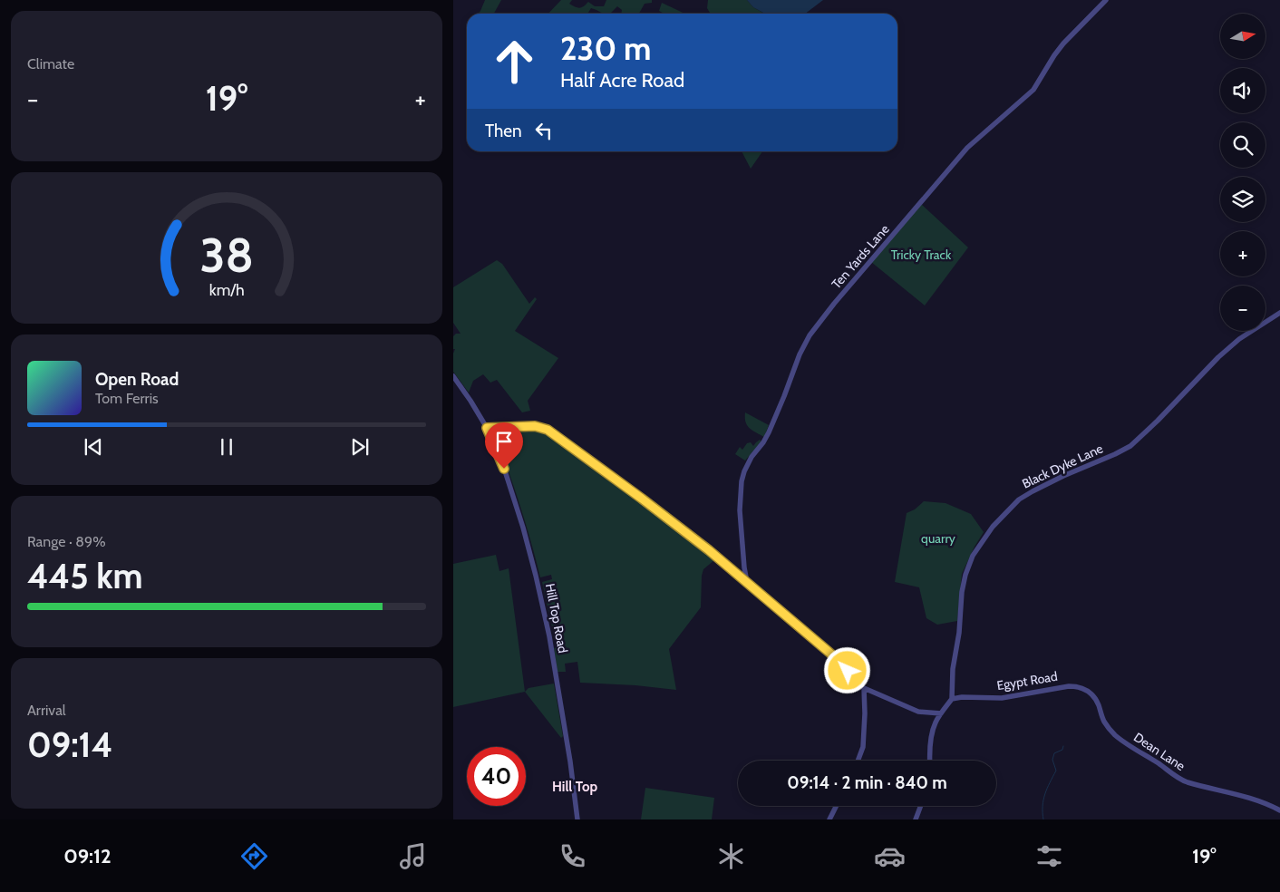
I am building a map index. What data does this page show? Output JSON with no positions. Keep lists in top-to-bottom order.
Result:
{
  "streets": {
    "street": [
      "Ten Yards Lane",
      "Black Dyke Lane",
      "Hill Top Road",
      "Egypt Road",
      "Dean Lane"
    ]
  },
  "crossings": [
    ["Black Dyke Lane", "Egypt Road"],
    ["Egypt Road", "Dean Lane"]
  ],
  "districts": ["Hill Top"],
  "parks": ["Tricky Track", "quarry"],
  "north": "right",
  "page": {
    "tile": [
      "Climate",
      ["Range · 89%", "445 km"],
      ["Arrival", "09:14"]
    ],
    "map_buttons": ["+", "−"],
    "turn": ["230 m", "Half Acre Road"],
    "heat": ["−", "19°", "+"],
    "then": "Then",
    "song": ["Open Road", "Tom Ferris"],
    "limit": "40",
    "trip": "09:14 · 2 min · 840 m",
    "tabs": ["09:12", "19°"],
    "gauge": ["38", "km/h"]
  }
}
